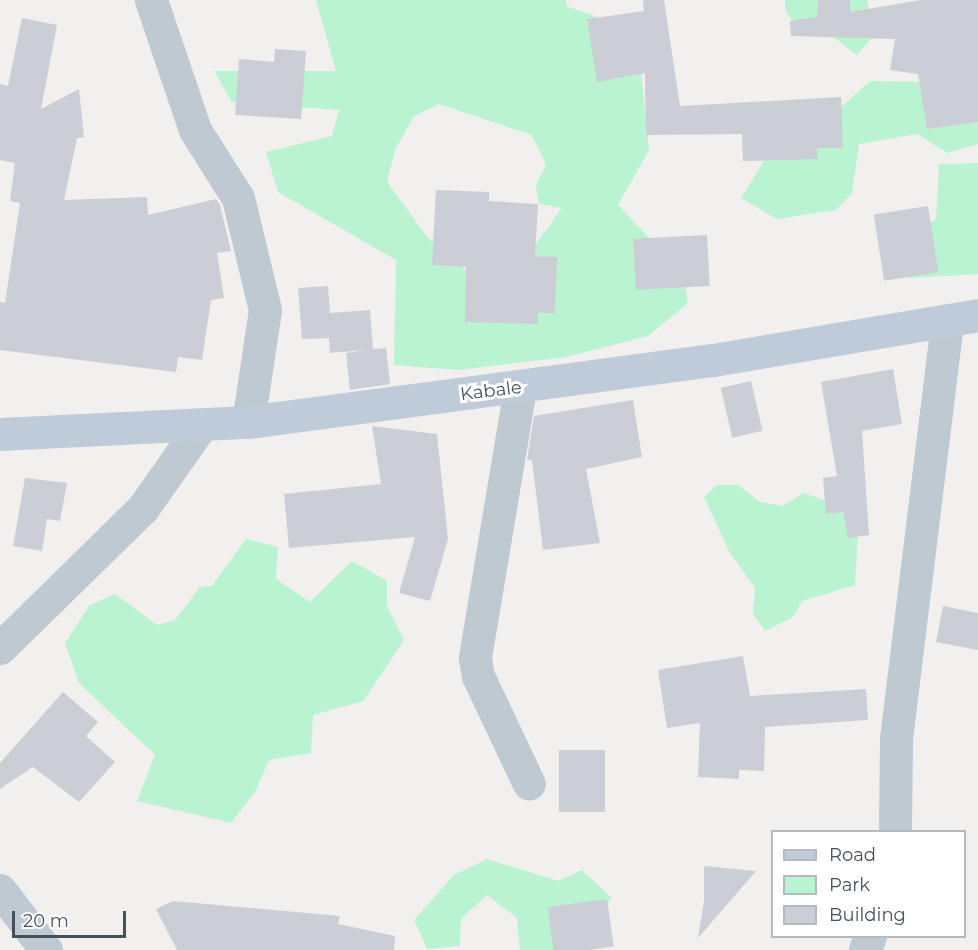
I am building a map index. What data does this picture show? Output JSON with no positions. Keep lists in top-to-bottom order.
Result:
{
  "streets": {
    "street": ["Kabale"]
  },
  "legend": ["Road", "Park", "Building"],
  "scale_bar": "20 m"
}
